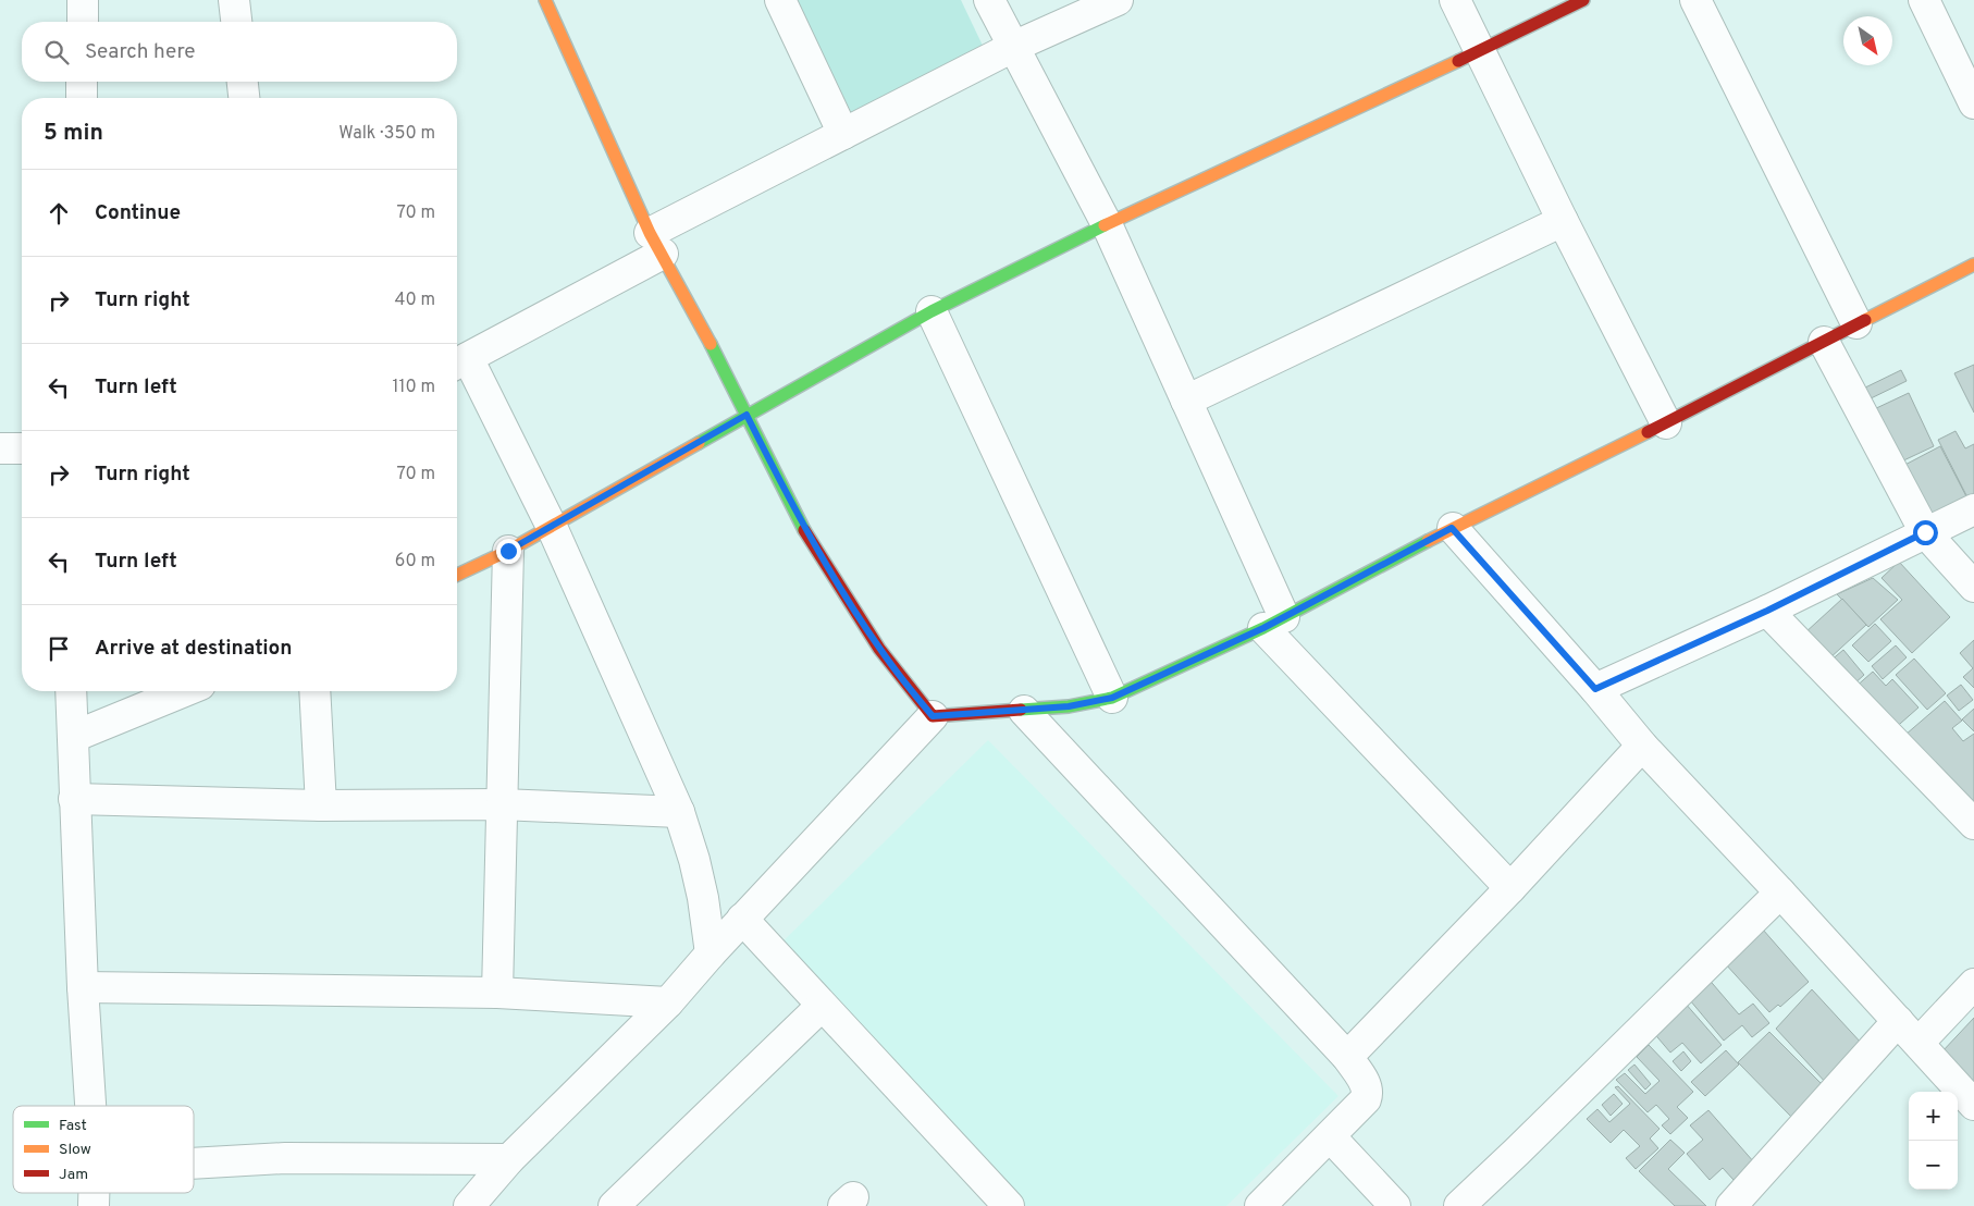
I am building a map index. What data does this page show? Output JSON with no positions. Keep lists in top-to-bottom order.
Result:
{
  "legend": ["Fast", "Slow", "Jam"],
  "north": "bottom right",
  "page": {
    "search": "Search here",
    "heading": ["5 min", "Walk · 350 m"],
    "list": [
      ["Continue", "70 m"],
      ["Turn right", "40 m"],
      ["Turn left", "110 m"],
      ["Turn right", "70 m"],
      ["Turn left", "60 m"],
      "Arrive at destination"
    ],
    "map_buttons": ["+", "−"]
  }
}
